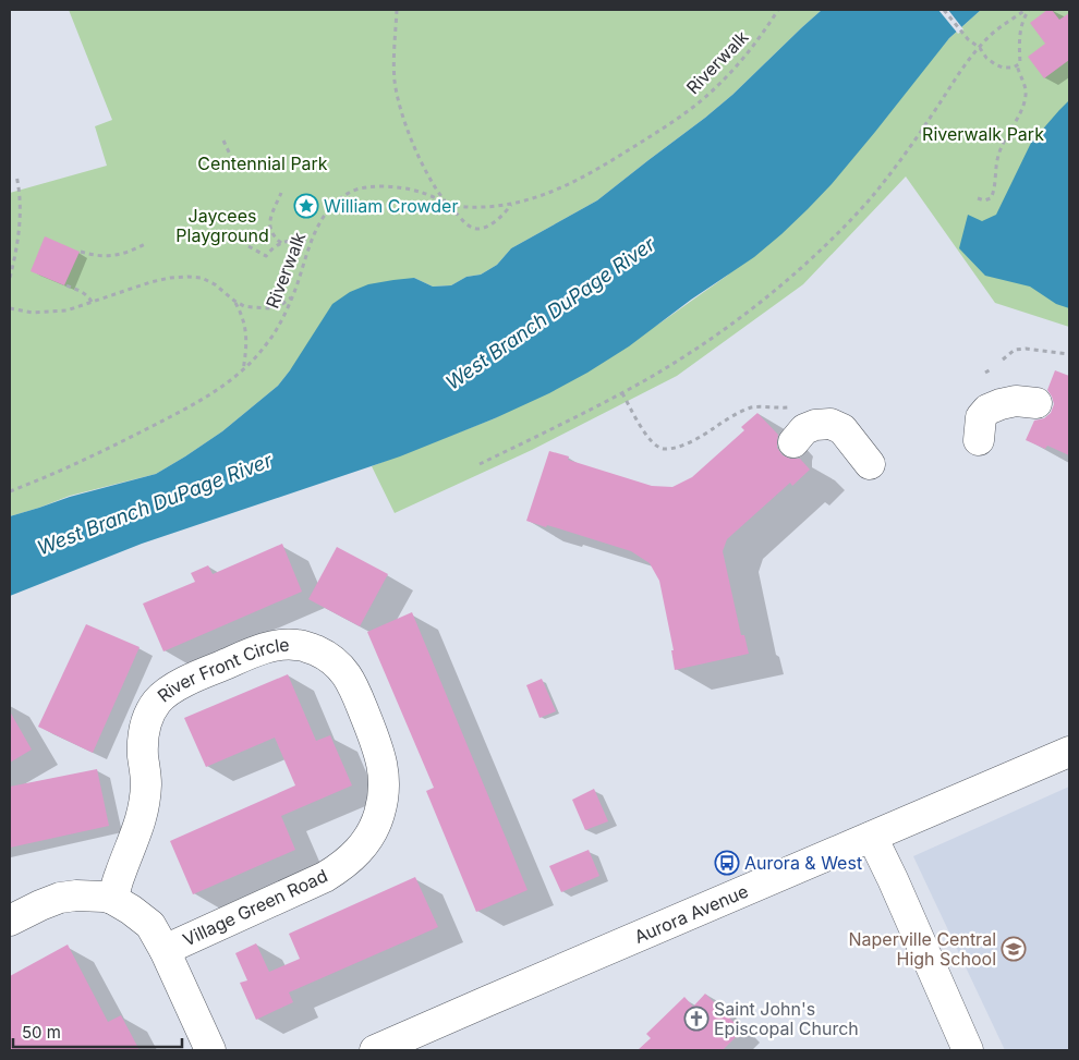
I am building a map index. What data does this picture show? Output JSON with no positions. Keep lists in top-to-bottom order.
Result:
{
  "streets": {
    "street": ["River Front Circle", "Village Green Road", "Aurora Avenue"],
    "path": ["Riverwalk"]
  },
  "crossings": [
    ["River Front Circle", "Village Green Road"]
  ],
  "water": ["West Branch DuPage River"],
  "parks": ["Riverwalk Park", "Centennial Park", "Jaycees Playground"],
  "places": {
    "place": ["William Crowder"],
    "bus stop": ["Aurora & West"],
    "school or university": ["Naperville Central High School"],
    "church": ["Saint John's Episcopal Church"]
  },
  "scale_bar": "50 m"
}
